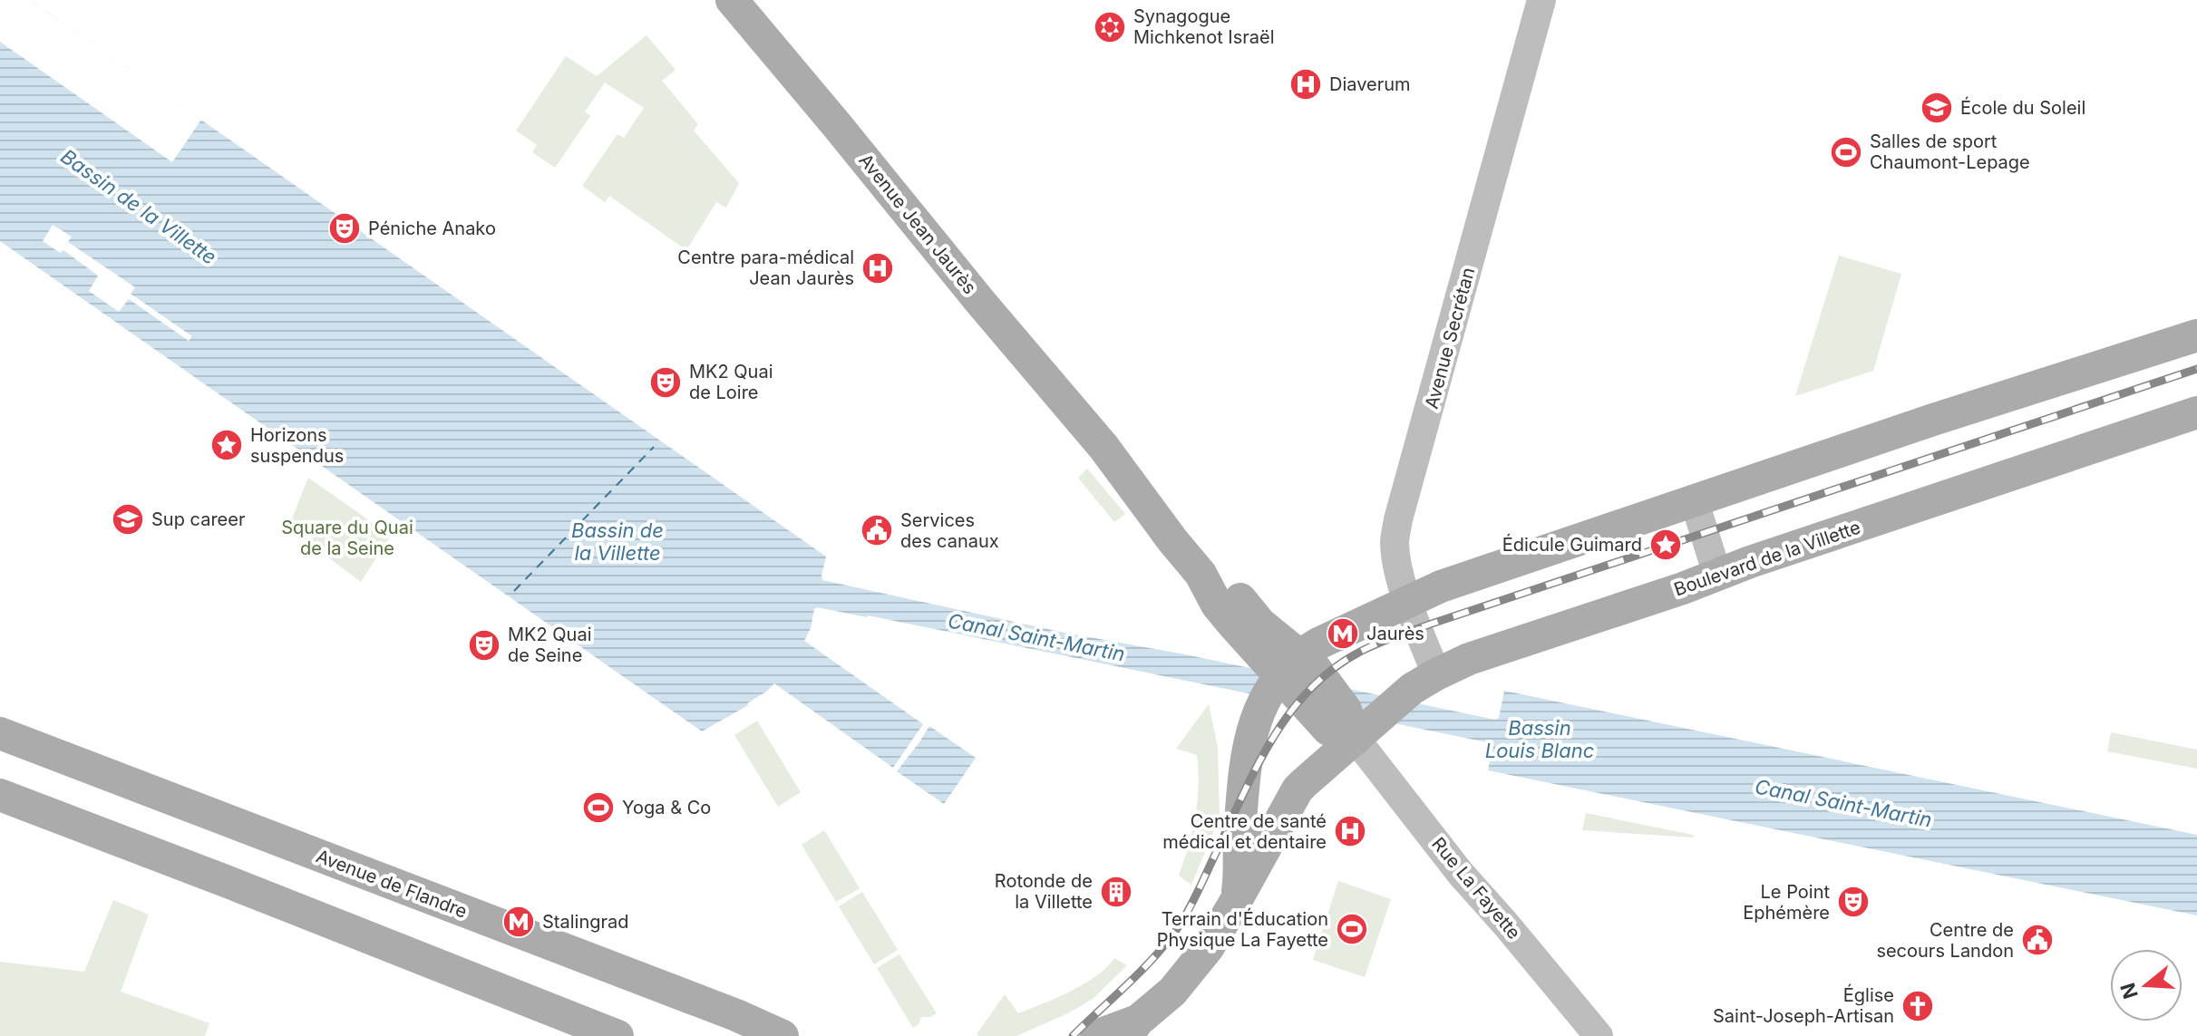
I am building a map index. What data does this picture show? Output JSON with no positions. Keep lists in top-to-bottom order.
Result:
{
  "streets": {
    "main road": [
      "Avenue Jean Jaurès",
      "Avenue Secrétan",
      "Boulevard de la Villette",
      "Avenue de Flandre",
      "Rue La Fayette"
    ]
  },
  "crossings": [
    ["Avenue Jean Jaurès", "Boulevard de la Villette"],
    ["Avenue Jean Jaurès", "Rue La Fayette"],
    ["Avenue Secrétan", "Boulevard de la Villette"],
    ["Boulevard de la Villette", "Rue La Fayette"]
  ],
  "water": ["Bassin de la Villette", "Canal Saint-Martin", "Bassin Louis Blanc"],
  "parks": ["Square du Quai de la Seine"],
  "places": {
    "synagogue": ["Synagogue Michkenot Israël"],
    "hospital": ["Diaverum", "Centre para-médical Jean Jaurès", "Centre de santé médical et dentaire"],
    "school or university": ["École du Soleil", "Sup career"],
    "sports": ["Salles de sport Chaumont-Lepage", "Yoga & Co", "Terrain d'Éducation Physique La Fayette"],
    "theatre": [
      "Péniche Anako",
      "MK2 Quai de Loire",
      "MK2 Quai de Seine",
      "Le Point Ephémère"
    ],
    "place": ["Horizons suspendus", "Édicule Guimard"],
    "public building": ["Services des canaux", "Centre de secours Landon"],
    "metro station": ["Jaurès", "Stalingrad"],
    "building": ["Rotonde de la Villette"],
    "church": ["Église Saint-Joseph-Artisan"]
  },
  "north": "left"
}
